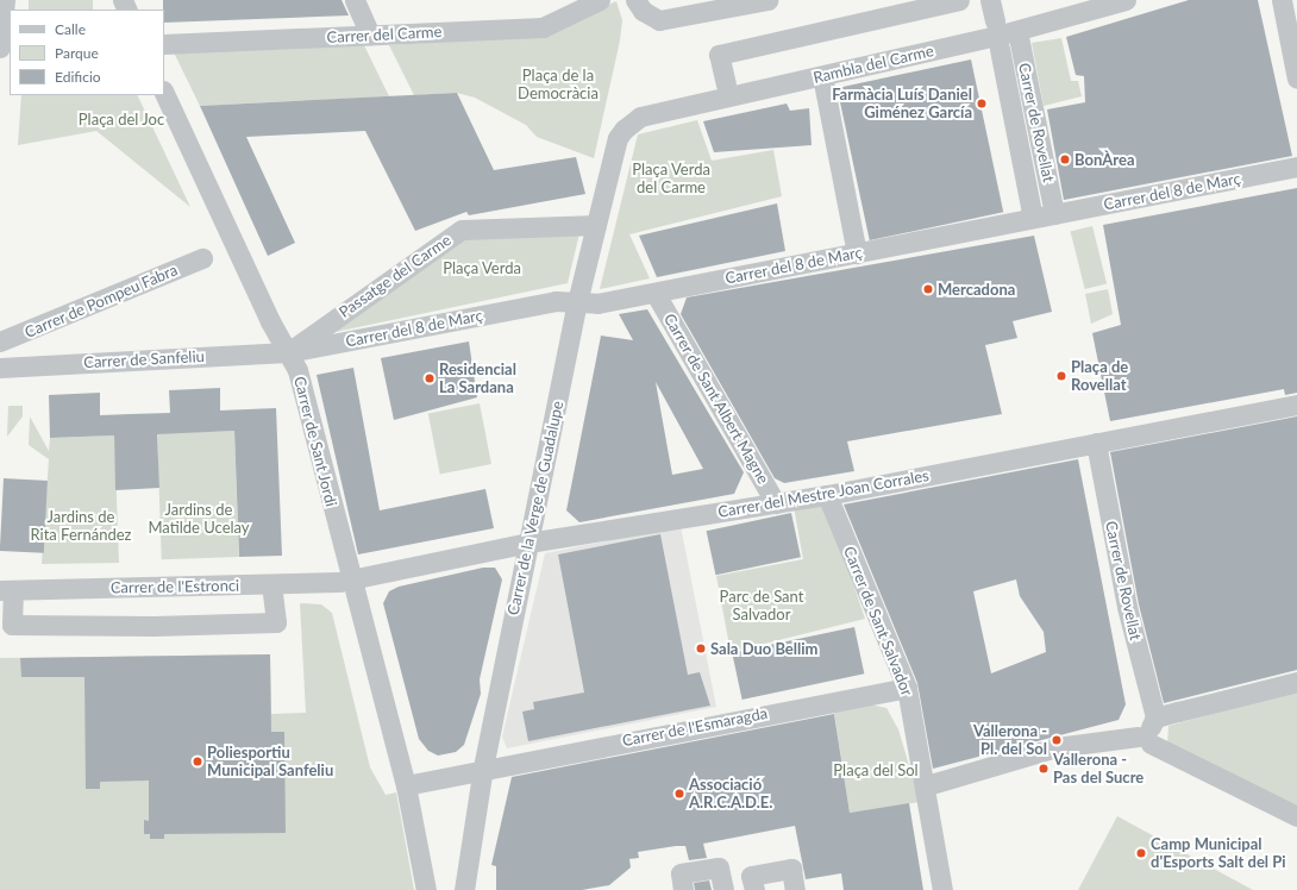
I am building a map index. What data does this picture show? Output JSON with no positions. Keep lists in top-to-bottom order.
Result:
{
  "streets": {
    "street": [
      "Carrer del Carme",
      "Rambla del Carme",
      "Carrer de Rovellat",
      "Carrer del 8 de Març",
      "Passatge del Carme",
      "Carrer de Pompeu Fabra",
      "Carrer de Sanfeliu",
      "Carrer de Sant Albert Magne",
      "Carrer de Sant Jordi",
      "Carrer del Mestre Joan Corrales",
      "Carrer de la Verge de Guadalupe",
      "Carrer de l'Estronci",
      "Carrer de Sant Salvador",
      "Carrer de l'Esmaragda"
    ]
  },
  "crossings": [
    ["Rambla del Carme", "Carrer de Rovellat"],
    ["Rambla del Carme", "Carrer de la Verge de Guadalupe"],
    ["Carrer de Rovellat", "Carrer del 8 de Març"],
    ["Carrer de Rovellat", "Carrer del Mestre Joan Corrales"],
    ["Carrer del 8 de Març", "Passatge del Carme"],
    ["Carrer del 8 de Març", "Carrer de Sanfeliu"],
    ["Carrer del 8 de Març", "Carrer de Sant Albert Magne"],
    ["Carrer del 8 de Març", "Carrer de Sant Jordi"],
    ["Carrer del 8 de Març", "Carrer de la Verge de Guadalupe"],
    ["Passatge del Carme", "Carrer de Sanfeliu"],
    ["Passatge del Carme", "Carrer de Sant Jordi"],
    ["Passatge del Carme", "Carrer de la Verge de Guadalupe"],
    ["Carrer de Sanfeliu", "Carrer de Sant Jordi"],
    ["Carrer de Sant Albert Magne", "Carrer del Mestre Joan Corrales"],
    ["Carrer de Sant Jordi", "Carrer del Mestre Joan Corrales"],
    ["Carrer de Sant Jordi", "Carrer de l'Estronci"],
    ["Carrer del Mestre Joan Corrales", "Carrer de la Verge de Guadalupe"],
    ["Carrer del Mestre Joan Corrales", "Carrer de l'Estronci"],
    ["Carrer del Mestre Joan Corrales", "Carrer de Sant Salvador"],
    ["Carrer de la Verge de Guadalupe", "Carrer de l'Esmaragda"],
    ["Carrer de Sant Salvador", "Carrer de l'Esmaragda"]
  ],
  "parks": [
    "Plaça de la Democràcia",
    "Plaça del Joc",
    "Plaça Verda del Carme",
    "Plaça Verda",
    "Jardins de Matilde Ucelay",
    "Jardins de Rita Fernández",
    "Parc de Sant Salvador",
    "Plaça del Sol"
  ],
  "places": [
    "Farmàcia Luís Daniel Giménez García",
    "BonÀrea",
    "Mercadona",
    "Plaça de Rovellat",
    "Residencial La Sardana",
    "Sala Duo Bellim",
    "Vallerona - Pl. del Sol",
    "Poliesportiu Municipal Sanfeliu",
    "Vallerona - Pas del Sucre",
    "Associació A.R.C.A.D.E.",
    "Camp Municipal d'Esports Salt del Pi"
  ],
  "legend": ["Calle", "Parque", "Edificio"]
}
